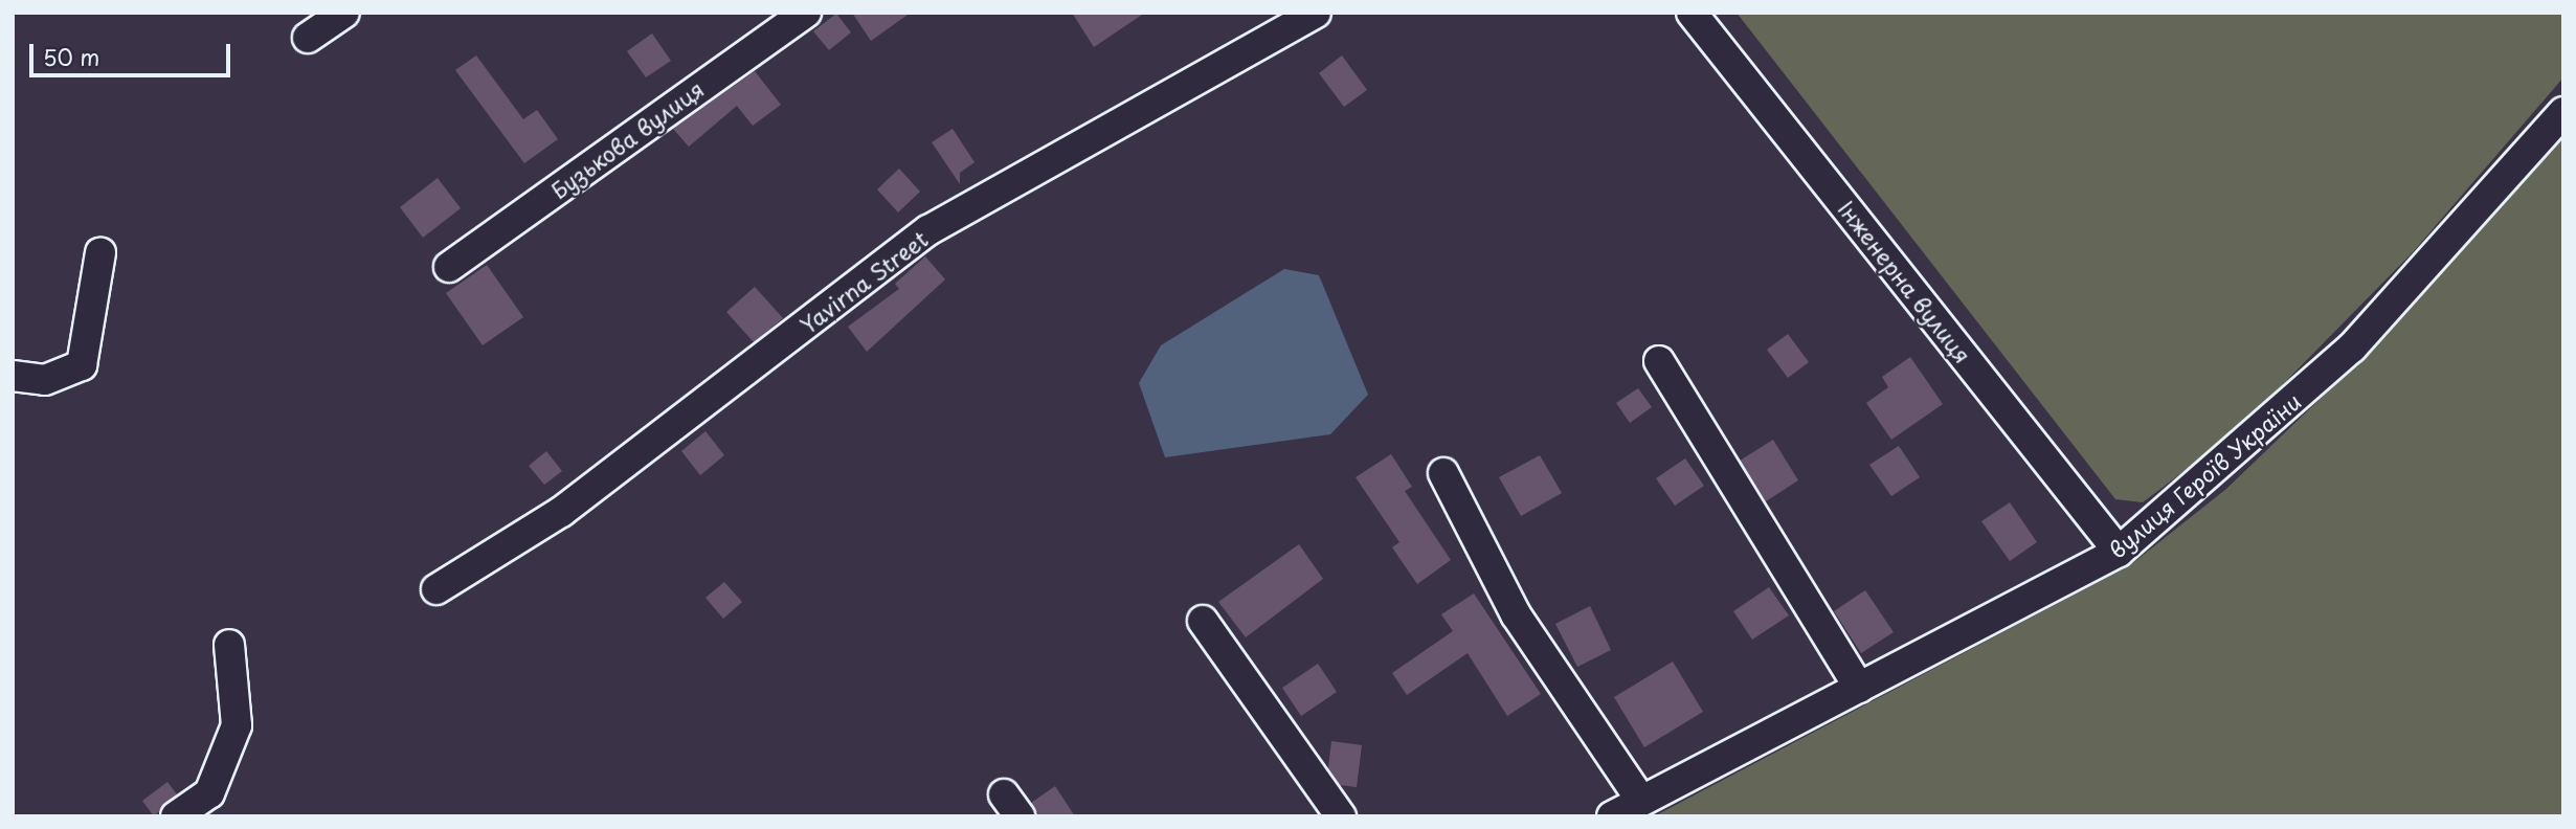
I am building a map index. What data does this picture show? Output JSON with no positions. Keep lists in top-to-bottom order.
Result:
{
  "streets": {
    "street": [
      "Бузькова вулиця",
      "Yavirna Street",
      "Інженерна вулиця",
      "вулиця Героїв України"
    ]
  },
  "crossings": [
    ["Інженерна вулиця", "вулиця Героїв України"]
  ],
  "scale_bar": "50 m"
}
